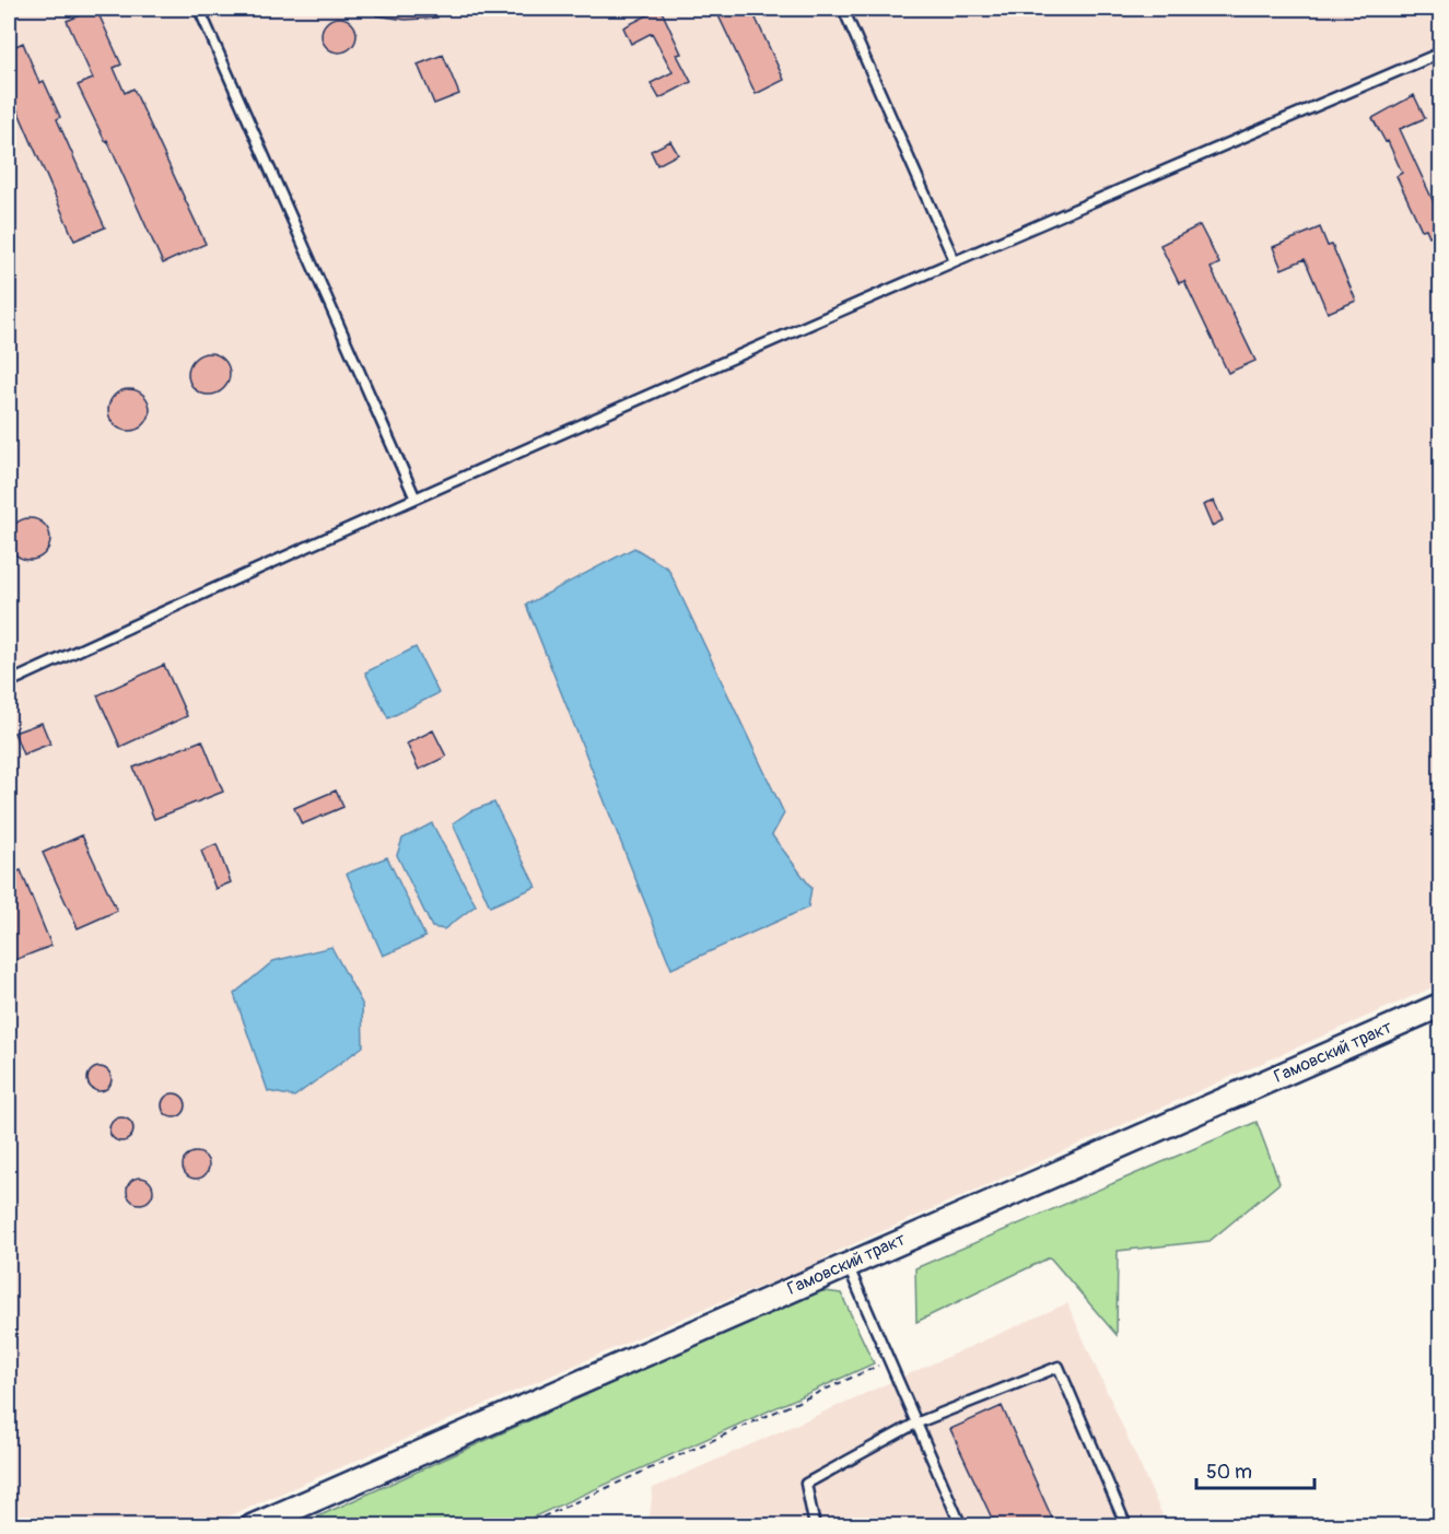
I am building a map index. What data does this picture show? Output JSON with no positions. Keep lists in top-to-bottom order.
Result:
{
  "streets": {
    "street": ["Гамовский тракт"]
  },
  "scale_bar": "50 m"
}
